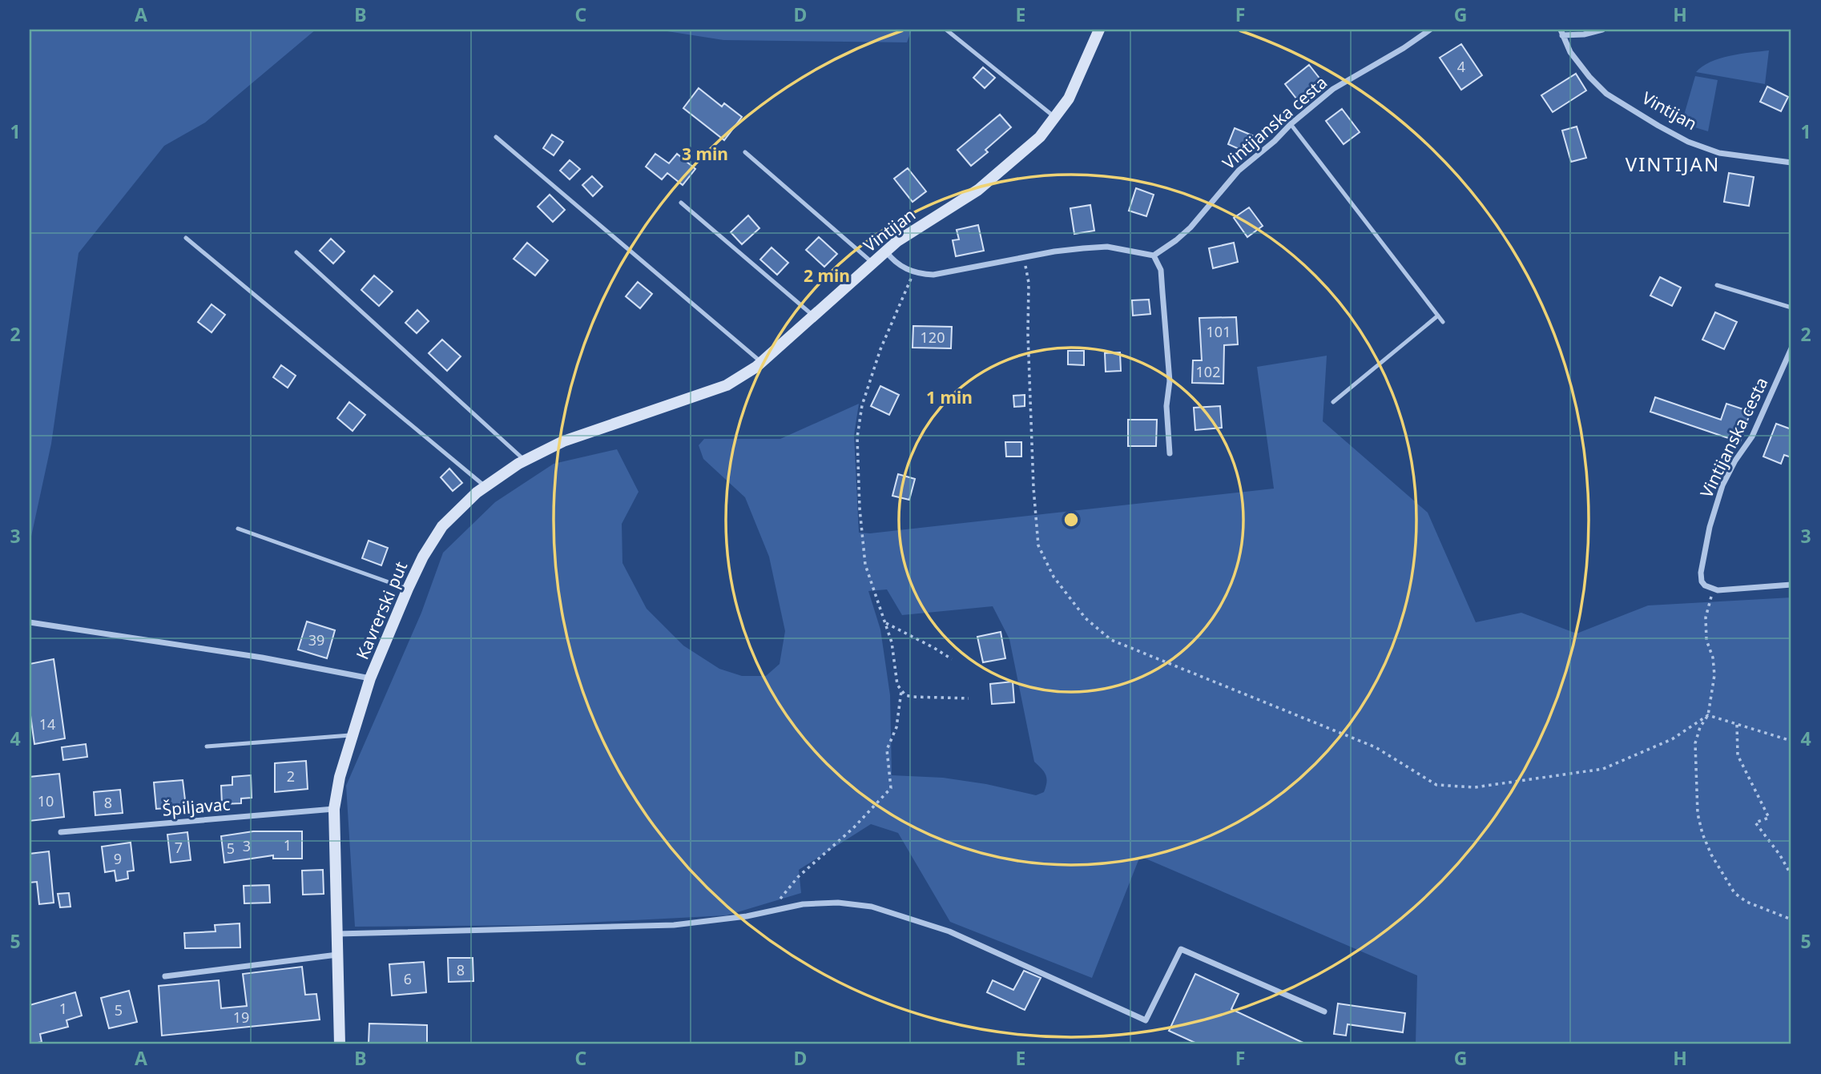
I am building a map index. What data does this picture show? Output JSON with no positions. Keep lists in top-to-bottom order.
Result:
{
  "streets": {
    "main road": ["Vintijan", "Kavrerski put"],
    "street": ["Vintijanska cesta", "Špiljavac"]
  },
  "crossings": [
    ["Vintijan", "Kavrerski put"],
    ["Kavrerski put", "Špiljavac"]
  ],
  "districts": ["VINTIJAN"],
  "house_numbers": [
    "4",
    "101",
    "120",
    "102",
    "39",
    "14",
    "2",
    "10",
    "8",
    "1",
    "3",
    "7",
    "5",
    "9",
    "8",
    "6",
    "1",
    "5",
    "19"
  ],
  "grid": {
    "columns": [
      "A",
      "B",
      "C",
      "D",
      "E",
      "F",
      "G",
      "H"
    ],
    "rows": [
      "1",
      "2",
      "3",
      "4",
      "5"
    ]
  },
  "rings": ["3 min", "2 min", "1 min"]
}
